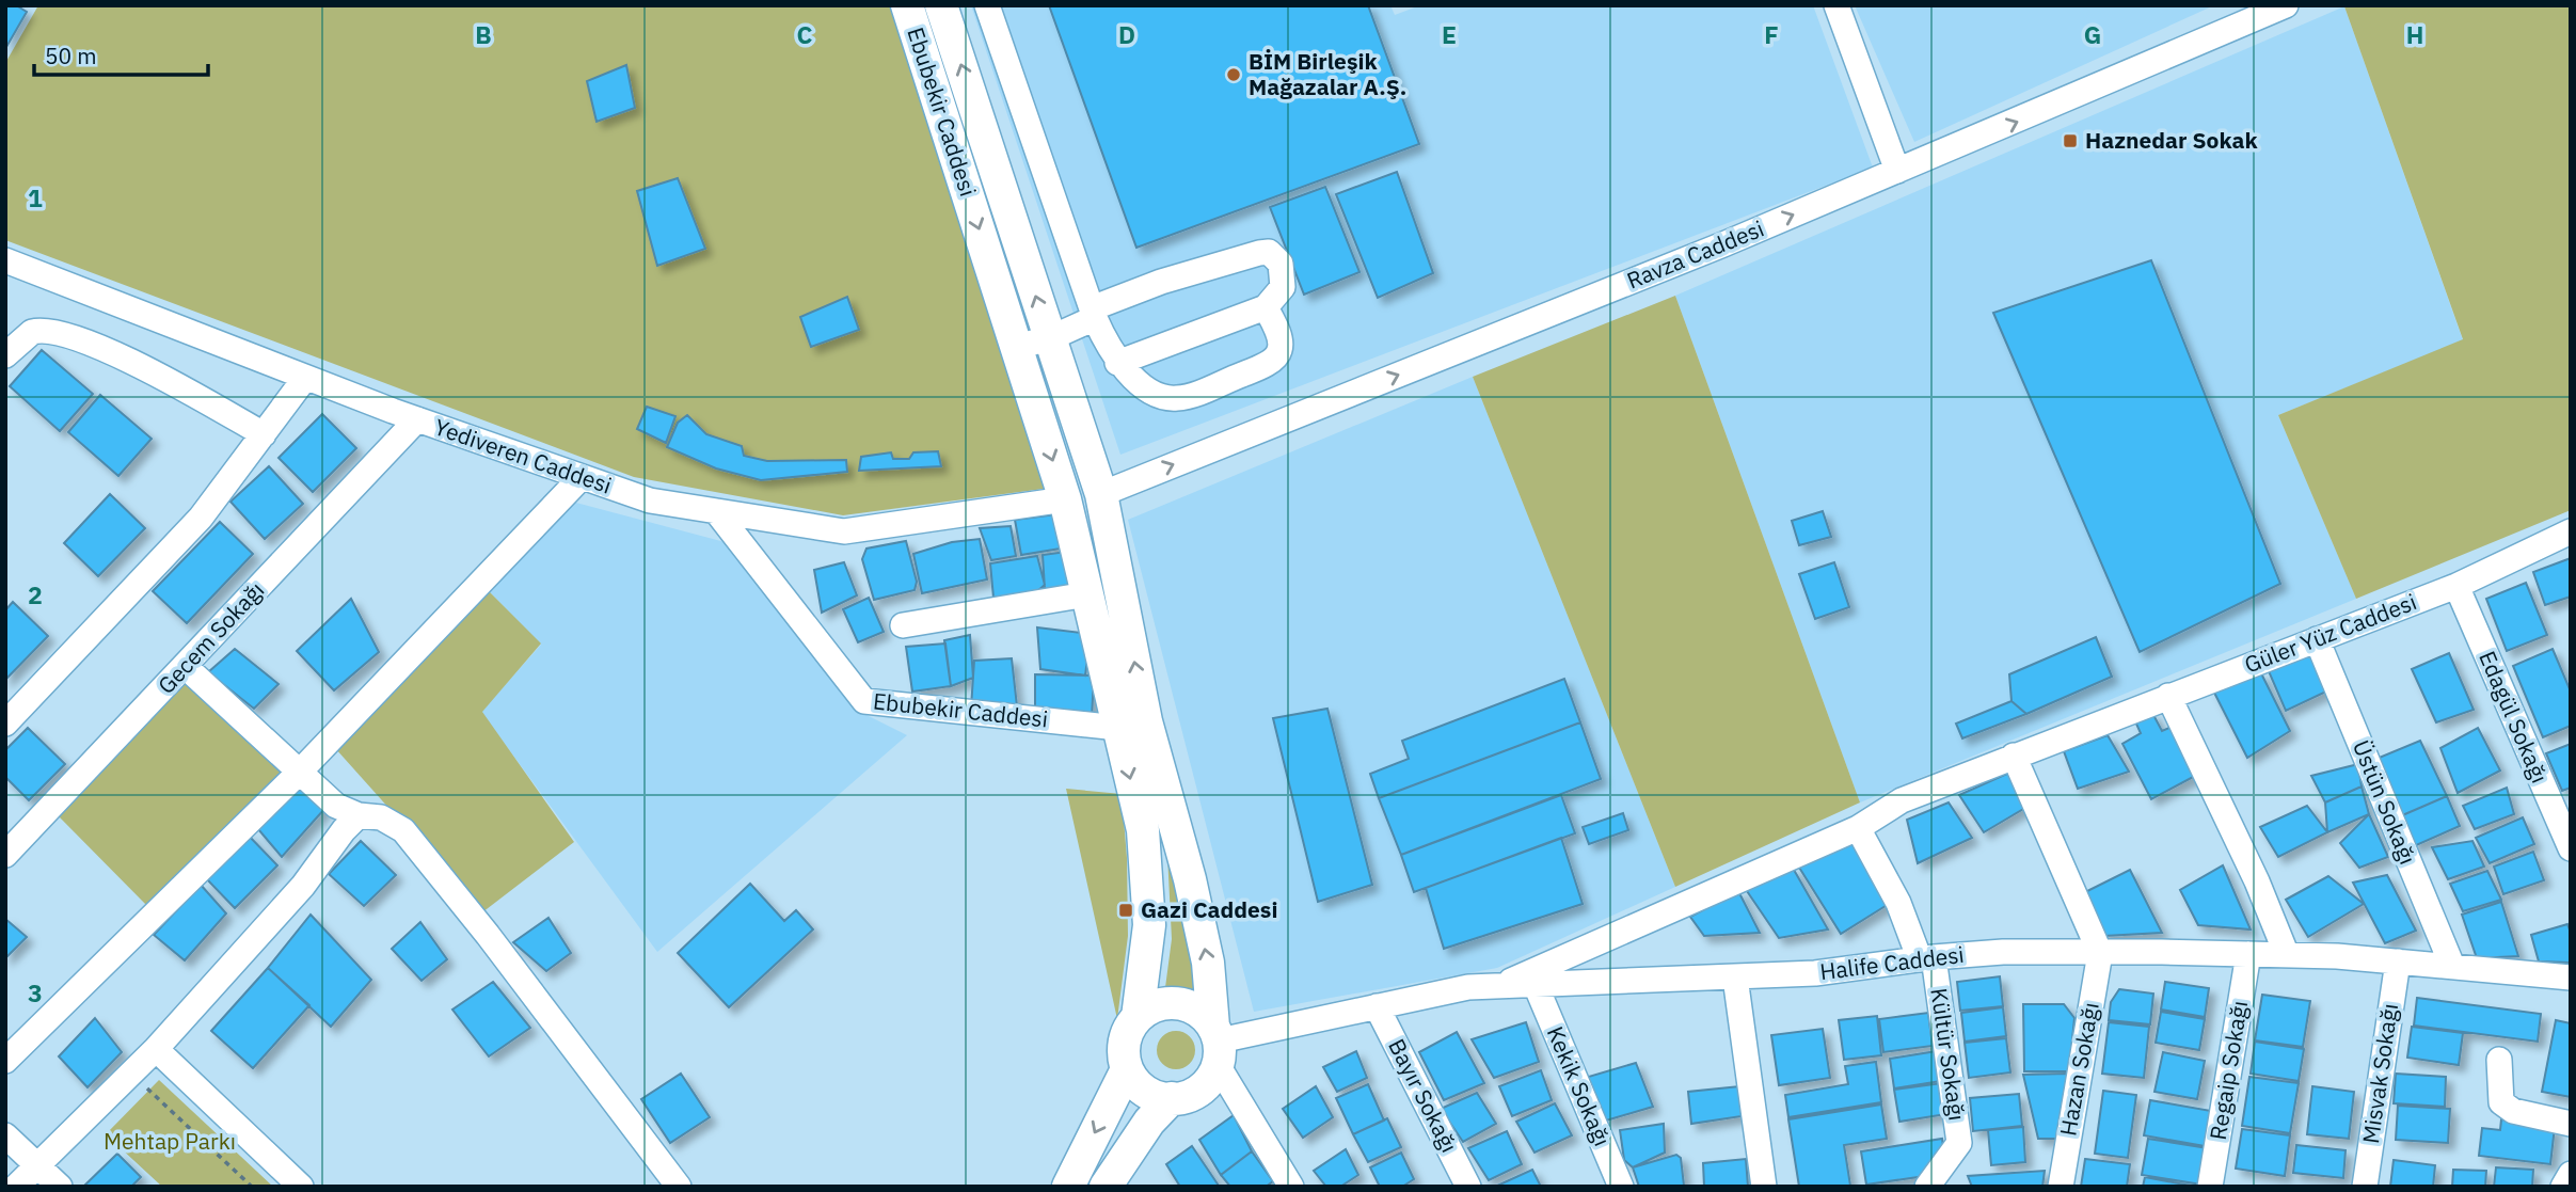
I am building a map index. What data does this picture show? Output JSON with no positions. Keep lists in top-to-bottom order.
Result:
{
  "streets": {
    "main road": ["Ebubekir Caddesi"],
    "street": [
      "Ravza Caddesi",
      "Yediveren Caddesi",
      "Güler Yüz Caddesi",
      "Gecem Sokağı",
      "Edagül Sokağı",
      "Üstün Sokağı",
      "Halife Caddesi",
      "Kültür Sokağı",
      "Hazan Sokağı",
      "Regaip Sokağı",
      "Misvak Sokağı",
      "Kekik Sokağı",
      "Bayır Sokağı"
    ]
  },
  "crossings": [
    ["Ebubekir Caddesi", "Ravza Caddesi"],
    ["Ebubekir Caddesi", "Yediveren Caddesi"],
    ["Ebubekir Caddesi", "Halife Caddesi"],
    ["Yediveren Caddesi", "Gecem Sokağı"],
    ["Güler Yüz Caddesi", "Edagül Sokağı"],
    ["Güler Yüz Caddesi", "Üstün Sokağı"],
    ["Güler Yüz Caddesi", "Halife Caddesi"],
    ["Güler Yüz Caddesi", "Kültür Sokağı"],
    ["Üstün Sokağı", "Halife Caddesi"],
    ["Halife Caddesi", "Kültür Sokağı"],
    ["Halife Caddesi", "Hazan Sokağı"],
    ["Halife Caddesi", "Regaip Sokağı"],
    ["Halife Caddesi", "Misvak Sokağı"],
    ["Halife Caddesi", "Kekik Sokağı"],
    ["Halife Caddesi", "Bayır Sokağı"]
  ],
  "one_way": ["Ravza Caddesi"],
  "parks": ["Mehtap Parkı"],
  "places": {
    "other": ["BİM Birleşik Mağazalar A.Ş."],
    "transit": ["Haznedar Sokak", "Gazi Caddesi"]
  },
  "scale_bar": "50 m",
  "grid": {
    "columns": [
      "B",
      "C",
      "D",
      "E",
      "F",
      "G",
      "H"
    ],
    "rows": ["1", "2", "3"]
  }
}
